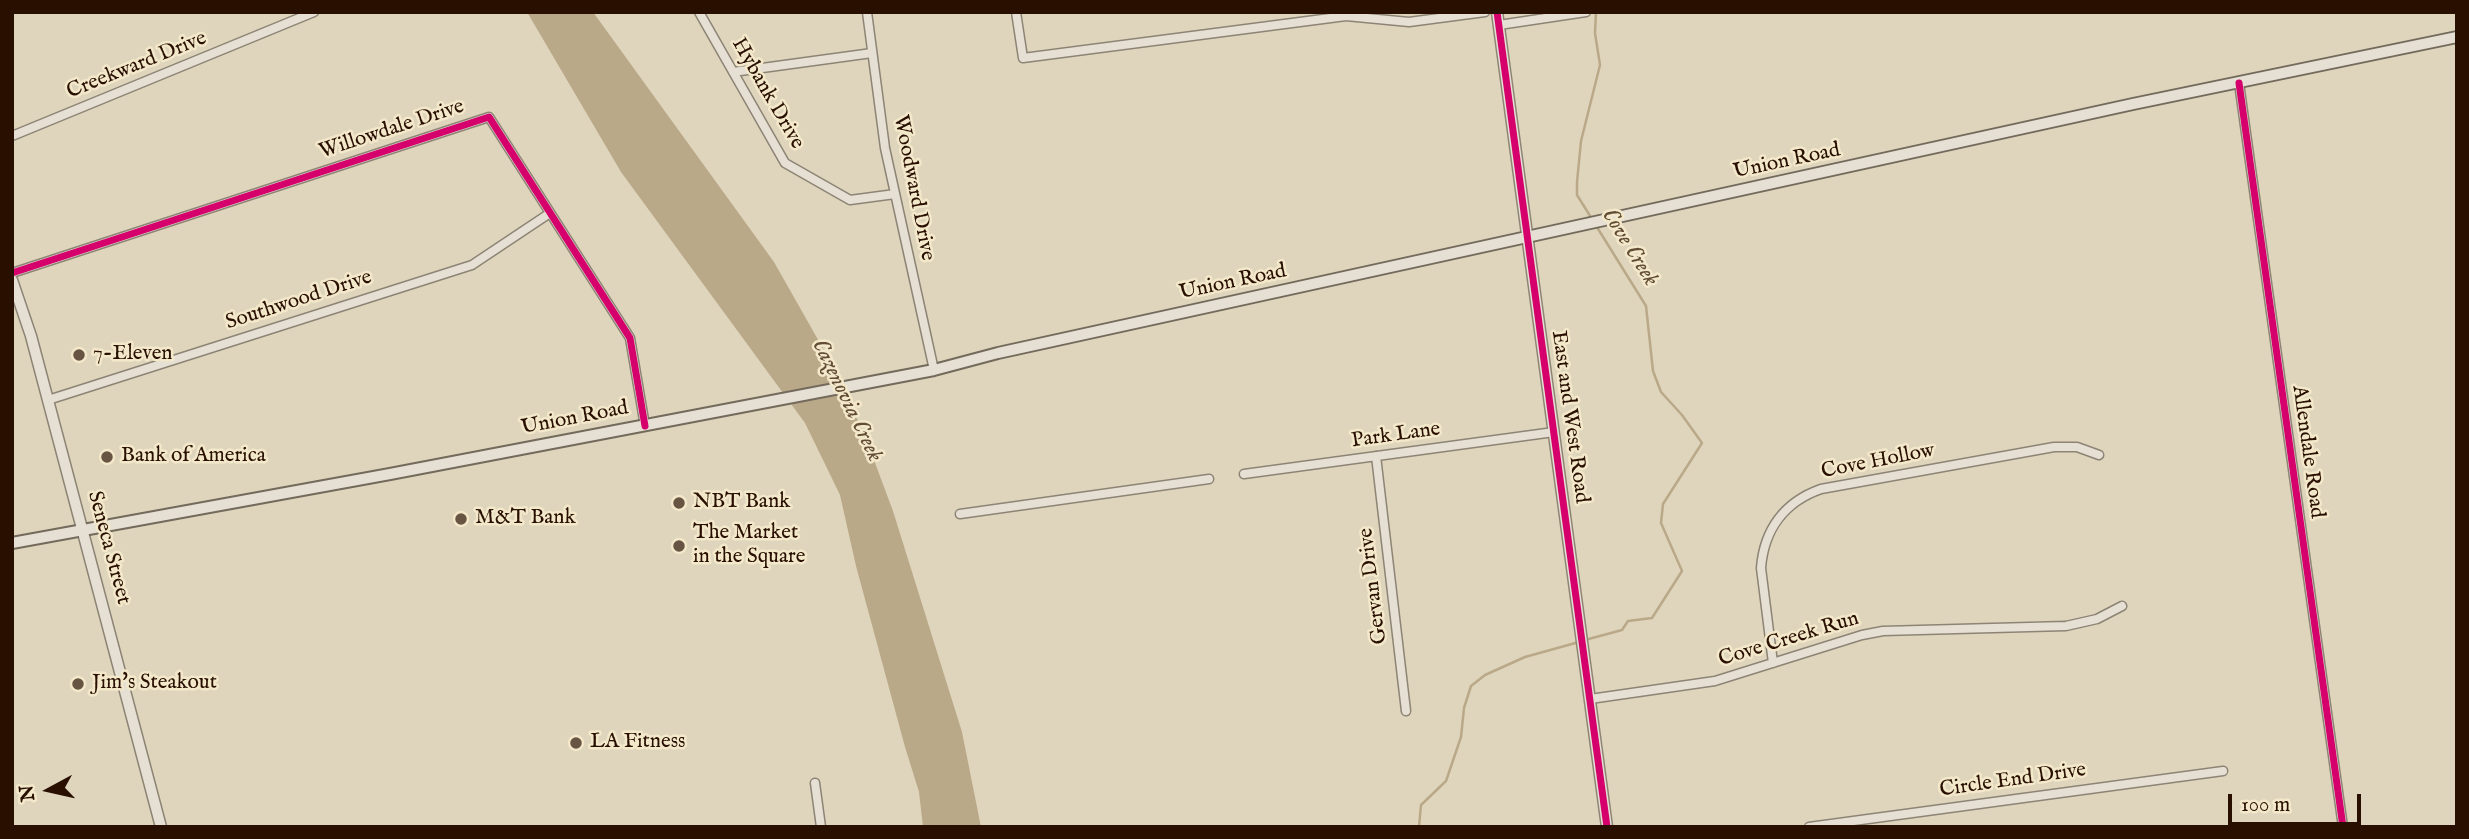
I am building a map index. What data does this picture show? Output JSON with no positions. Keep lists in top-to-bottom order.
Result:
{
  "streets": {
    "main road": ["Union Road"],
    "street": [
      "Creekward Drive",
      "Hybank Drive",
      "Willowdale Drive",
      "Woodward Drive",
      "Southwood Drive",
      "East and West Road",
      "Park Lane",
      "Allendale Road",
      "Cove Hollow",
      "Seneca Street",
      "Gervan Drive",
      "Cove Creek Run",
      "Circle End Drive"
    ]
  },
  "crossings": [
    ["Hybank Drive", "Woodward Drive"],
    ["Willowdale Drive", "Union Road"],
    ["Willowdale Drive", "Southwood Drive"],
    ["Union Road", "Woodward Drive"],
    ["Union Road", "East and West Road"],
    ["Union Road", "Allendale Road"],
    ["Union Road", "Seneca Street"],
    ["Southwood Drive", "Seneca Street"],
    ["East and West Road", "Park Lane"],
    ["East and West Road", "Cove Creek Run"],
    ["Park Lane", "Gervan Drive"],
    ["Cove Hollow", "Cove Creek Run"]
  ],
  "water": ["Cove Creek", "Cazenovia Creek"],
  "places": [
    "7-Eleven",
    "Bank of America",
    "NBT Bank",
    "M&T Bank",
    "The Market in the Square",
    "Jim's Steakout",
    "LA Fitness"
  ],
  "scale_bar": "100 m",
  "north": "left"
}
